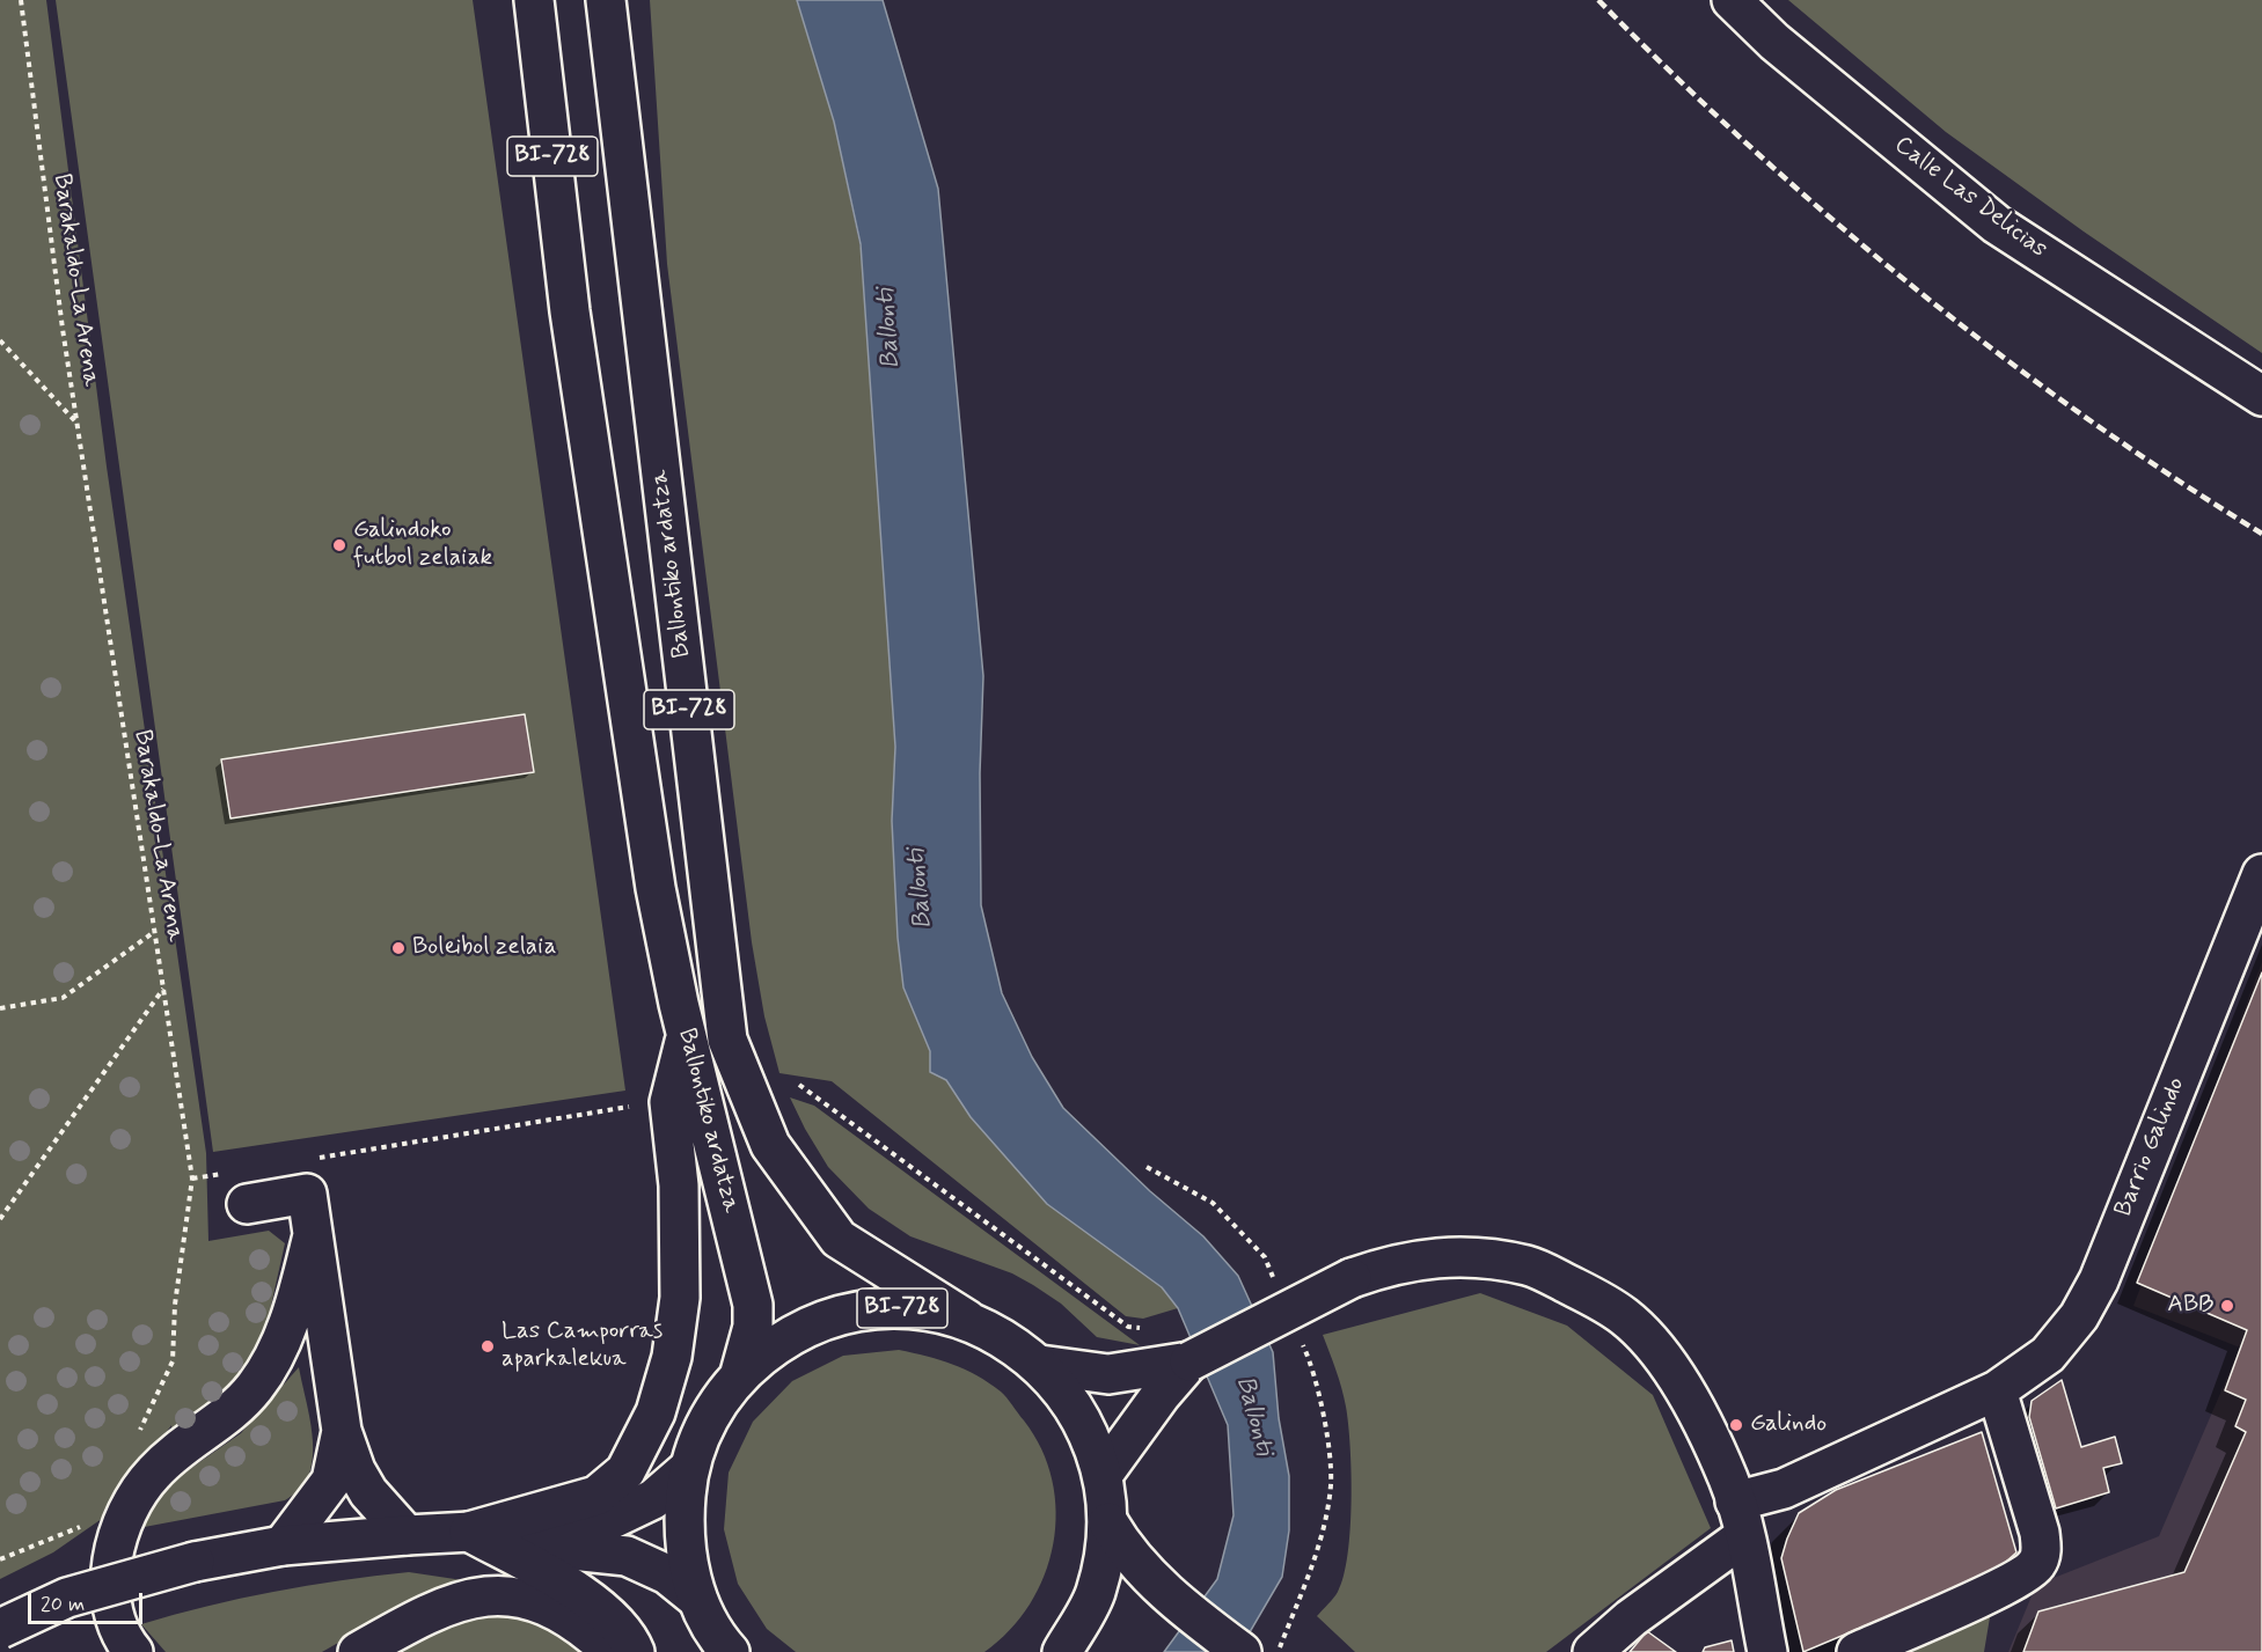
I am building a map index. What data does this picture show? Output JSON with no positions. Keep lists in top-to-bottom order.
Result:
{
  "streets": {
    "main road": [
      "BI-728",
      "Calle Las Delicias",
      "Ballontiko ardatza",
      "Barrio Galindo"
    ],
    "path": ["Barakaldo-La Arena"]
  },
  "crossings": [
    ["BI-728", "Ballontiko ardatza"]
  ],
  "water": ["Ballonti"],
  "places": [
    "Galindoko futbol zelaiak",
    "Boleibol zelaia",
    "ABB",
    "Las Camporras aparkalekua",
    "Galindo"
  ],
  "scale_bar": "20 m"
}
